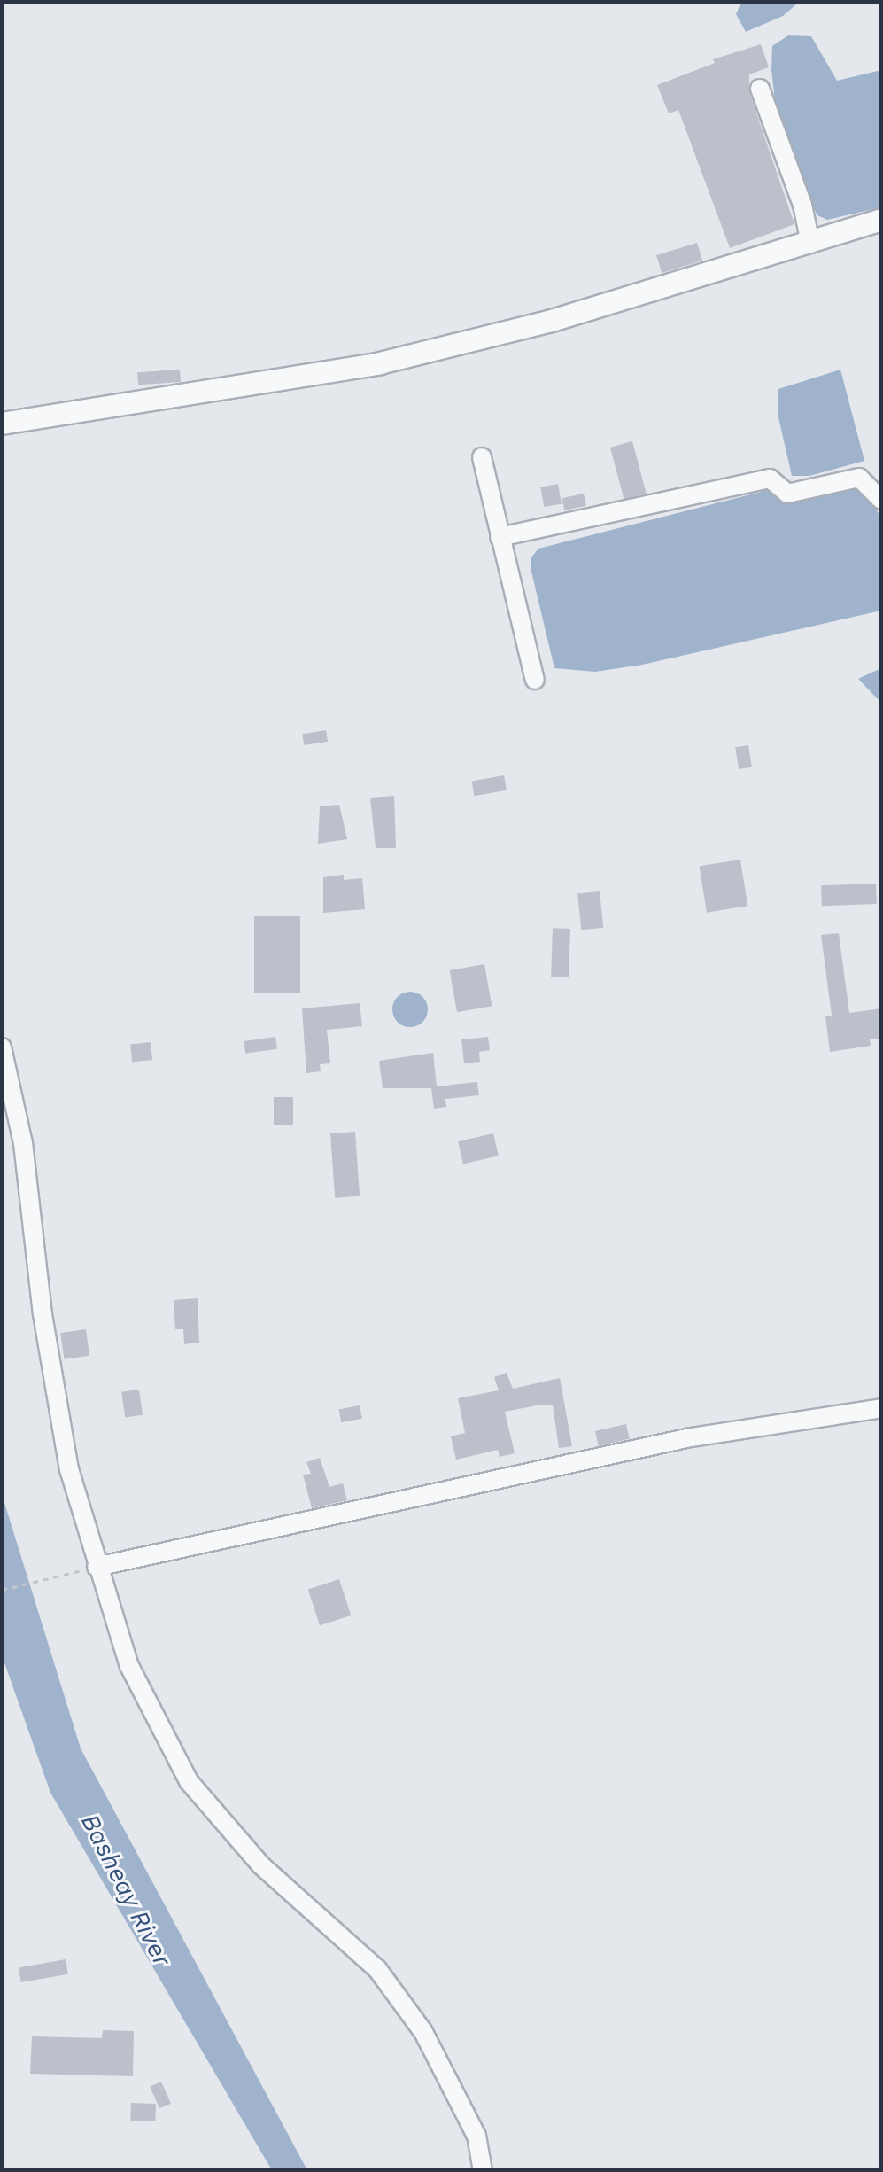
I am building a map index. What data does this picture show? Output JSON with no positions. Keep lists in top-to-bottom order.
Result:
{
  "water": ["Basheay River"]
}
